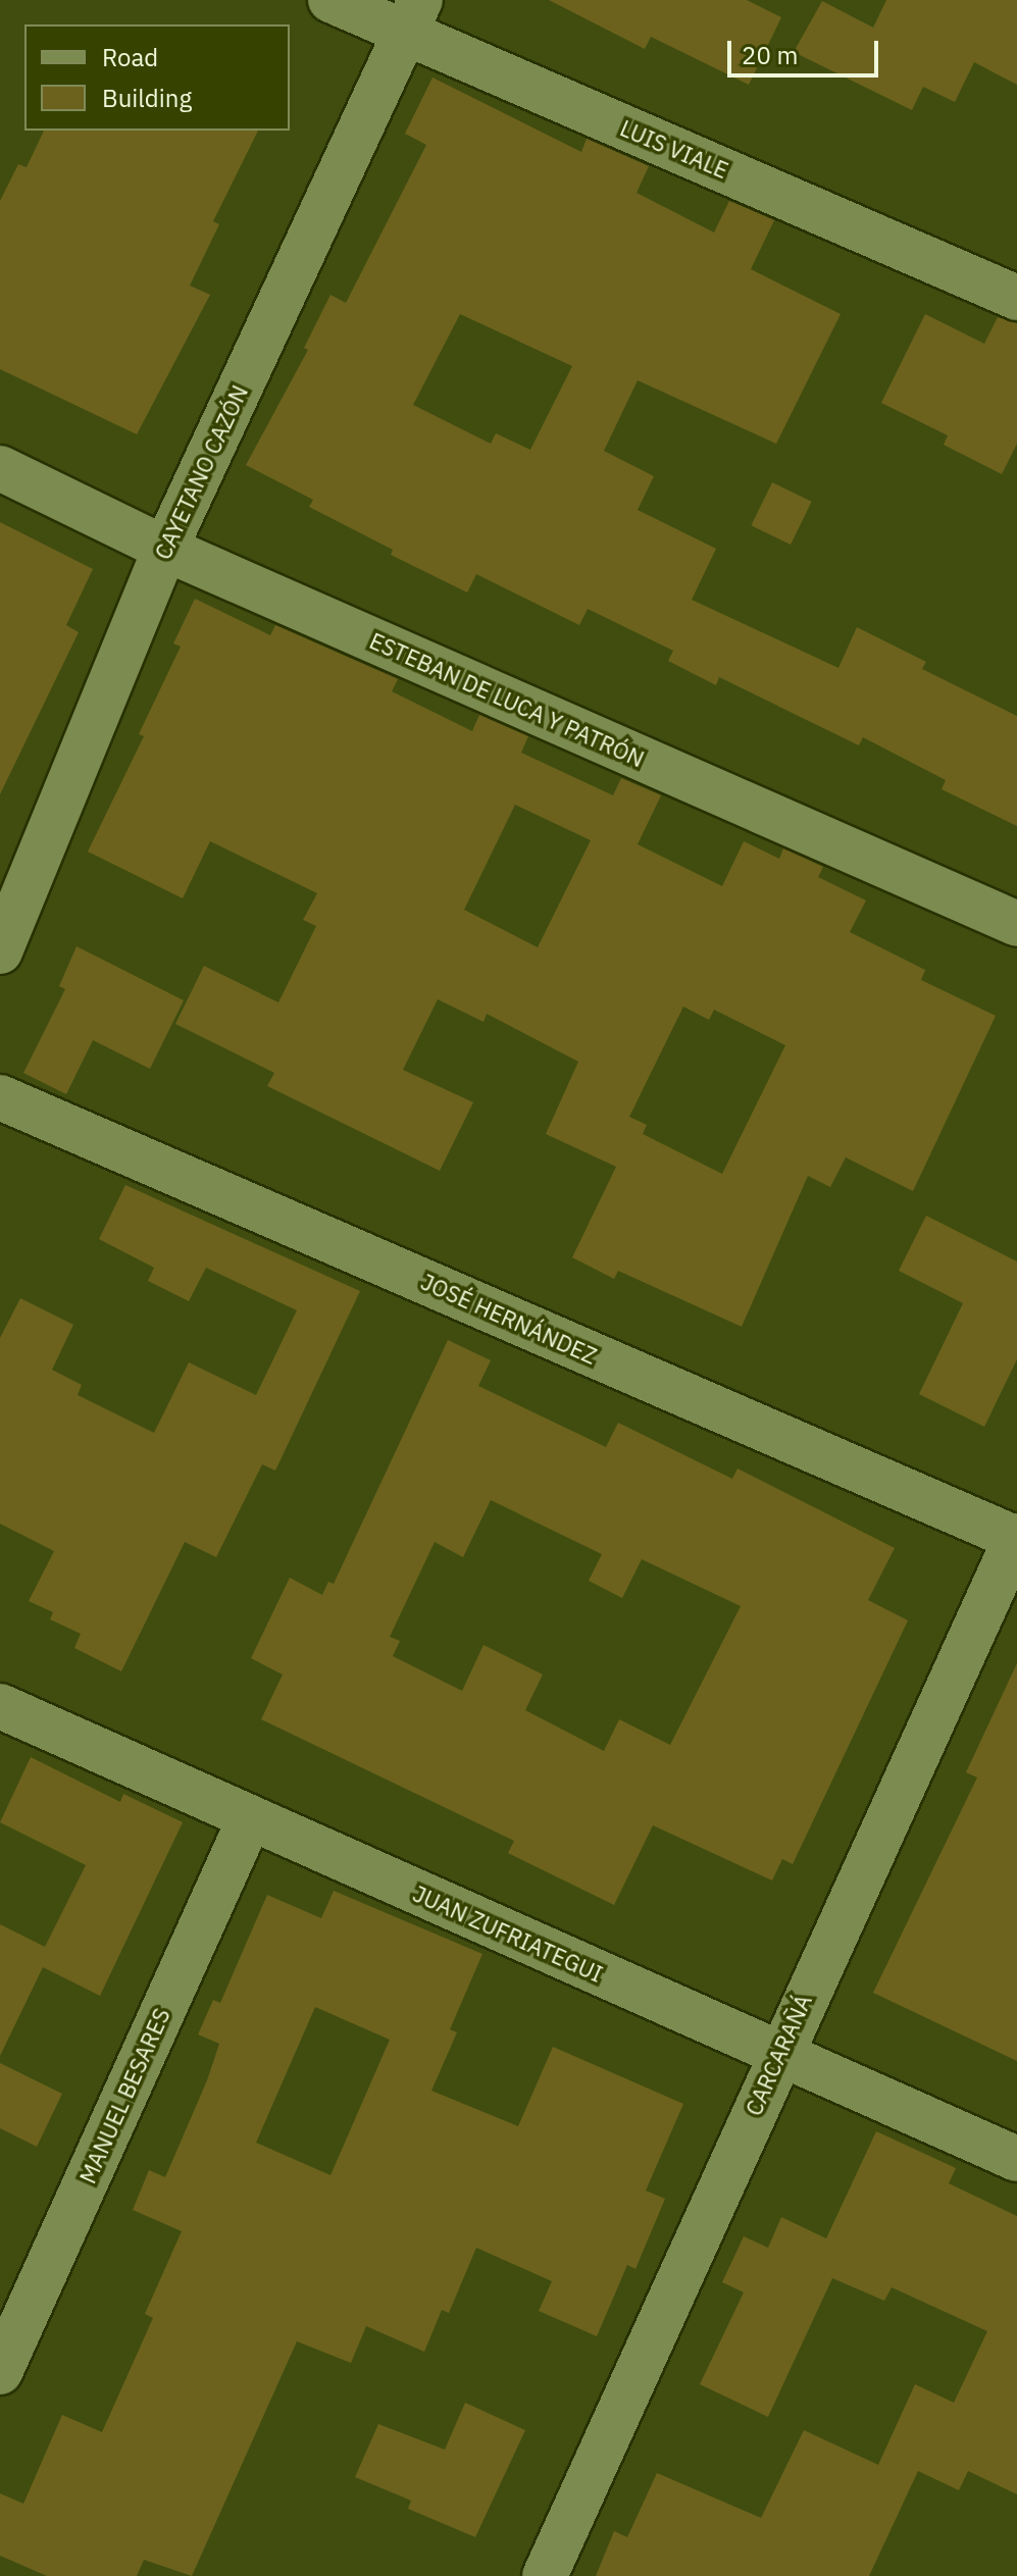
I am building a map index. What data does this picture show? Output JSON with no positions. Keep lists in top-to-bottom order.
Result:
{
  "streets": {
    "street": [
      "LUIS VIALE",
      "CAYETANO CAZÓN",
      "ESTEBAN DE LUCA Y PATRÓN",
      "JOSÉ HERNÁNDEZ",
      "JUAN ZUFRIATEGUI",
      "CARCARAÑÁ",
      "MANUEL BESARES"
    ]
  },
  "crossings": [
    ["LUIS VIALE", "CAYETANO CAZÓN"],
    ["CAYETANO CAZÓN", "ESTEBAN DE LUCA Y PATRÓN"],
    ["JOSÉ HERNÁNDEZ", "CARCARAÑÁ"],
    ["JUAN ZUFRIATEGUI", "CARCARAÑÁ"],
    ["JUAN ZUFRIATEGUI", "MANUEL BESARES"]
  ],
  "legend": ["Road", "Building"],
  "scale_bar": "20 m"
}
